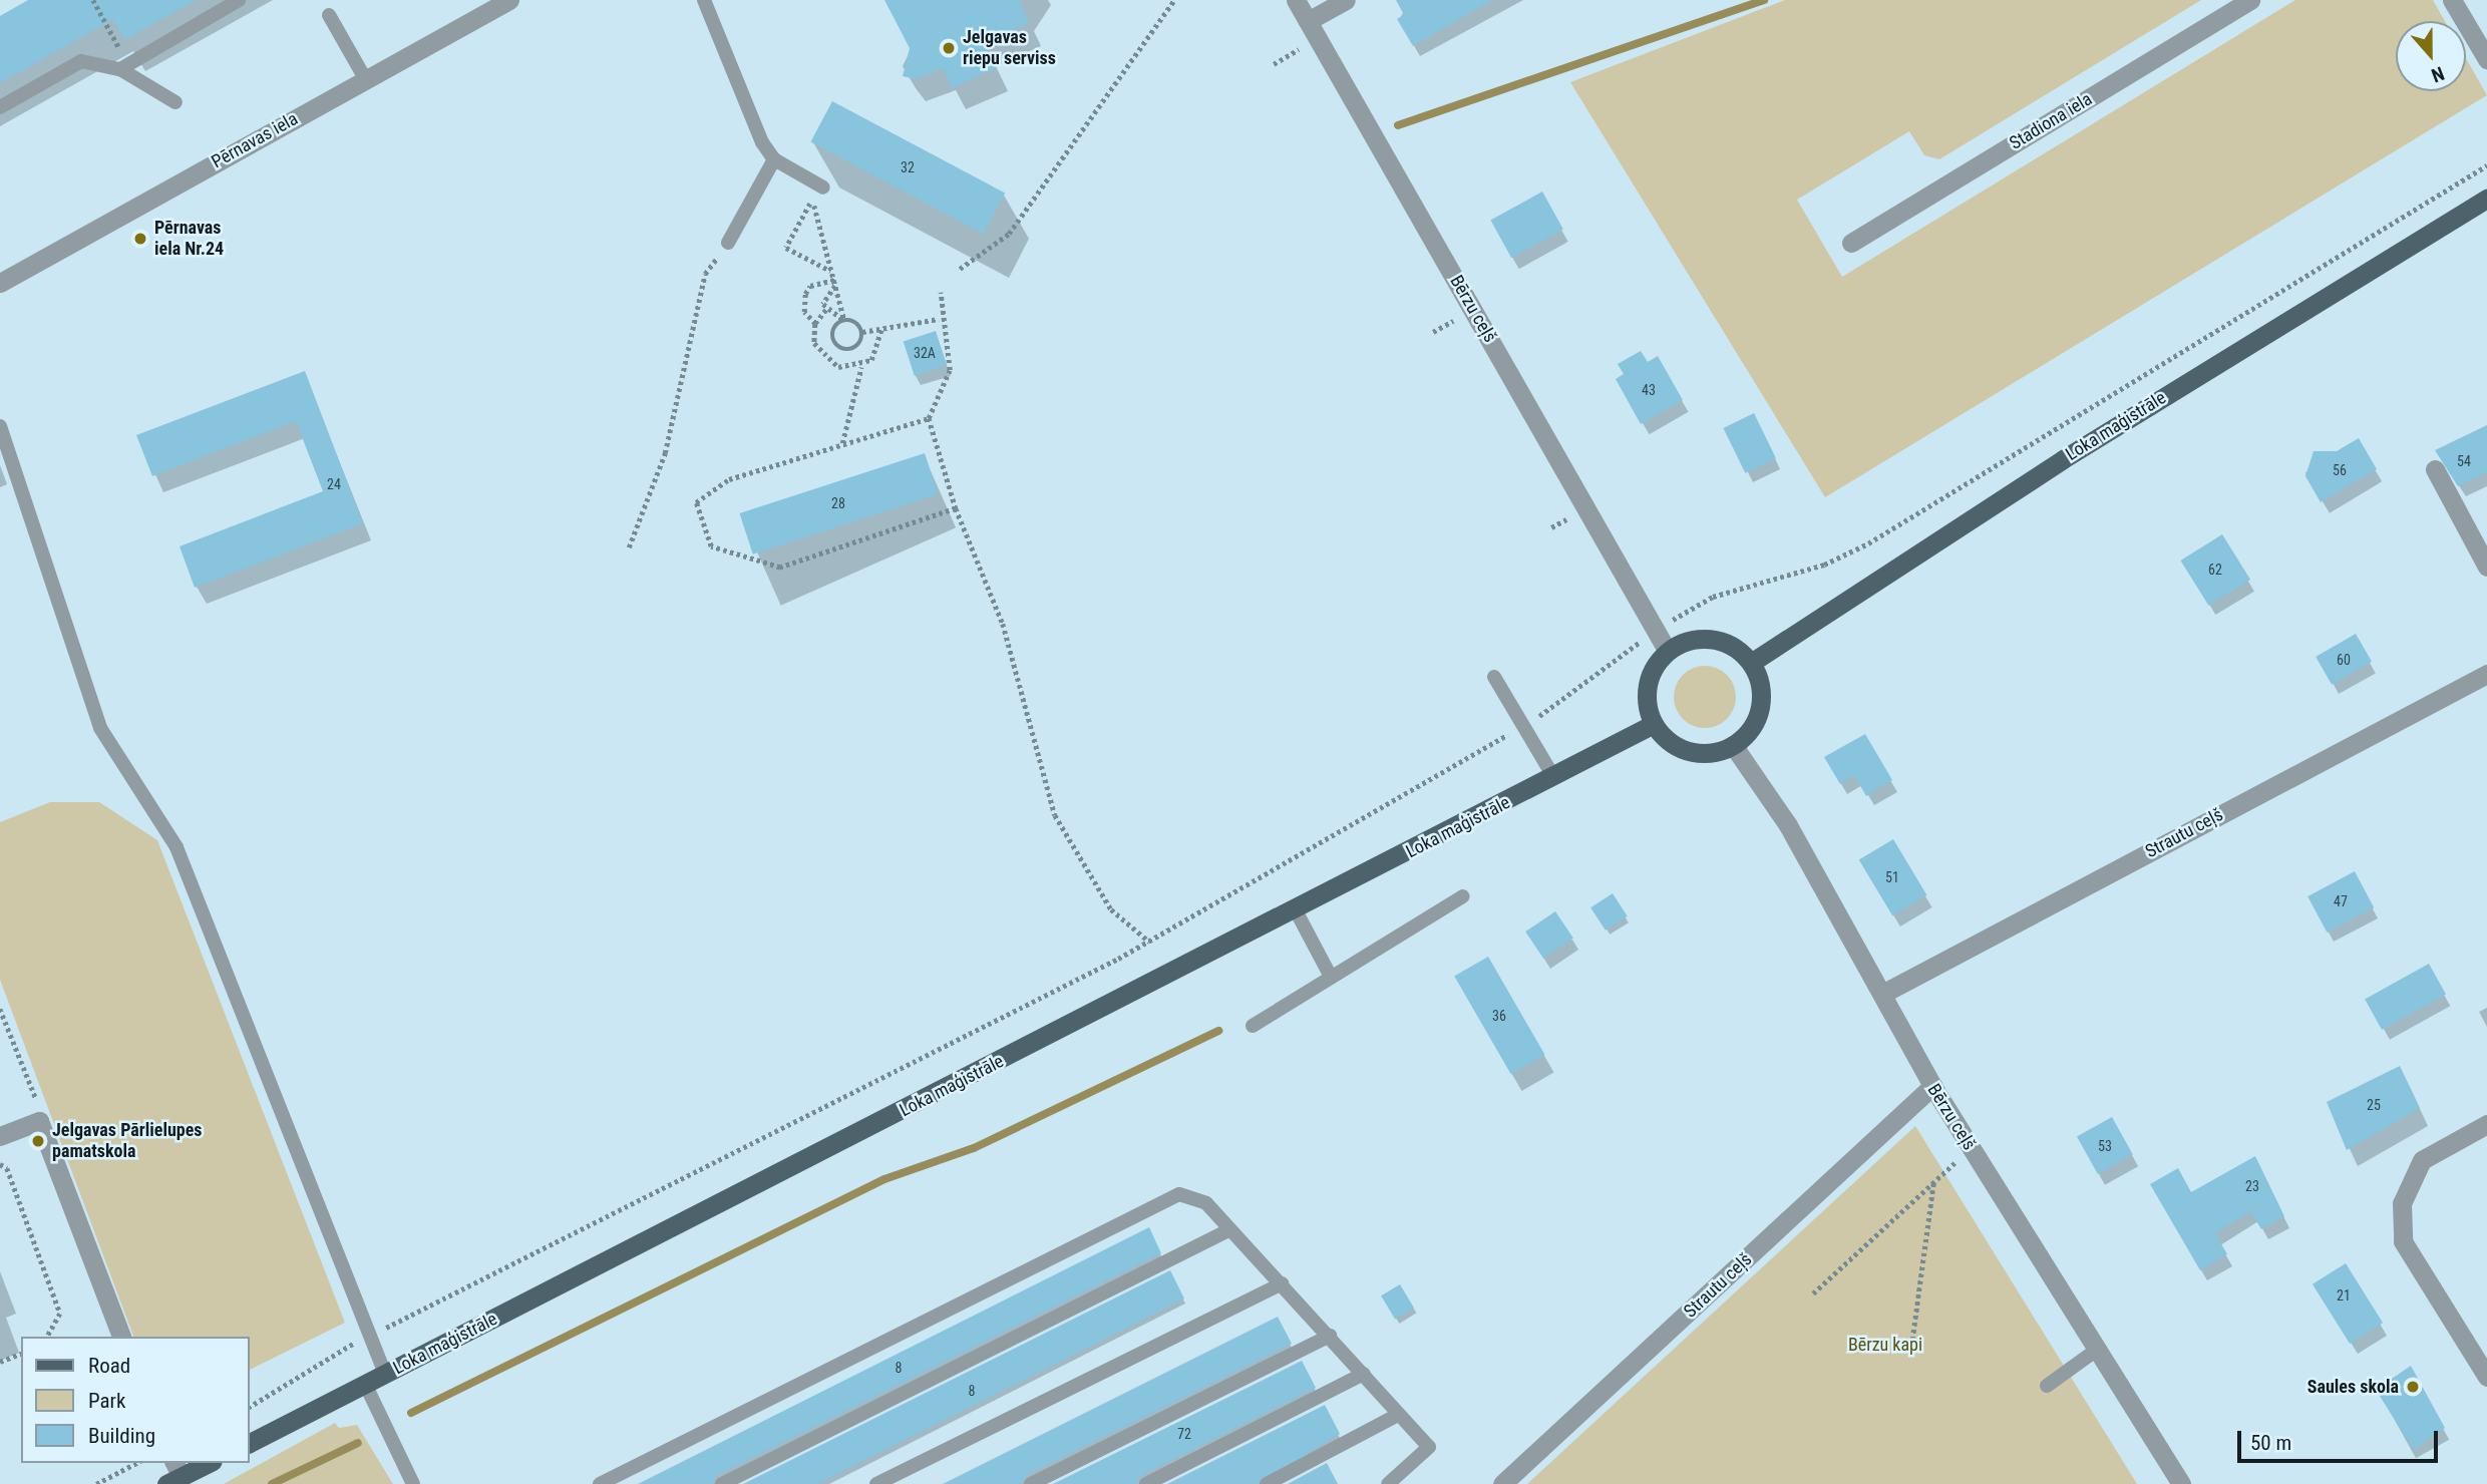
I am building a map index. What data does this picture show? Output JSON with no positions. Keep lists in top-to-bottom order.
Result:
{
  "streets": {
    "main road": ["Loka maģistrāle"],
    "street": [
      "Stadiona iela",
      "Pērnavas iela",
      "Bērzu ceļš",
      "Strautu ceļš"
    ]
  },
  "crossings": [
    ["Bērzu ceļš", "Loka maģistrāle"],
    ["Bērzu ceļš", "Strautu ceļš"]
  ],
  "parks": ["Bērzu kapi"],
  "places": [
    "Jelgavas riepu serviss",
    "Pērnavas iela Nr.24",
    "Jelgavas Pārlielupes pamatskola",
    "Saules skola"
  ],
  "house_numbers": [
    "32",
    "32A",
    "43",
    "54",
    "56",
    "24",
    "28",
    "62",
    "60",
    "51",
    "47",
    "36",
    "25",
    "53",
    "23",
    "21",
    "8",
    "8",
    "72"
  ],
  "legend": ["Road", "Park", "Building"],
  "scale_bar": "50 m",
  "north": "bottom"
}
